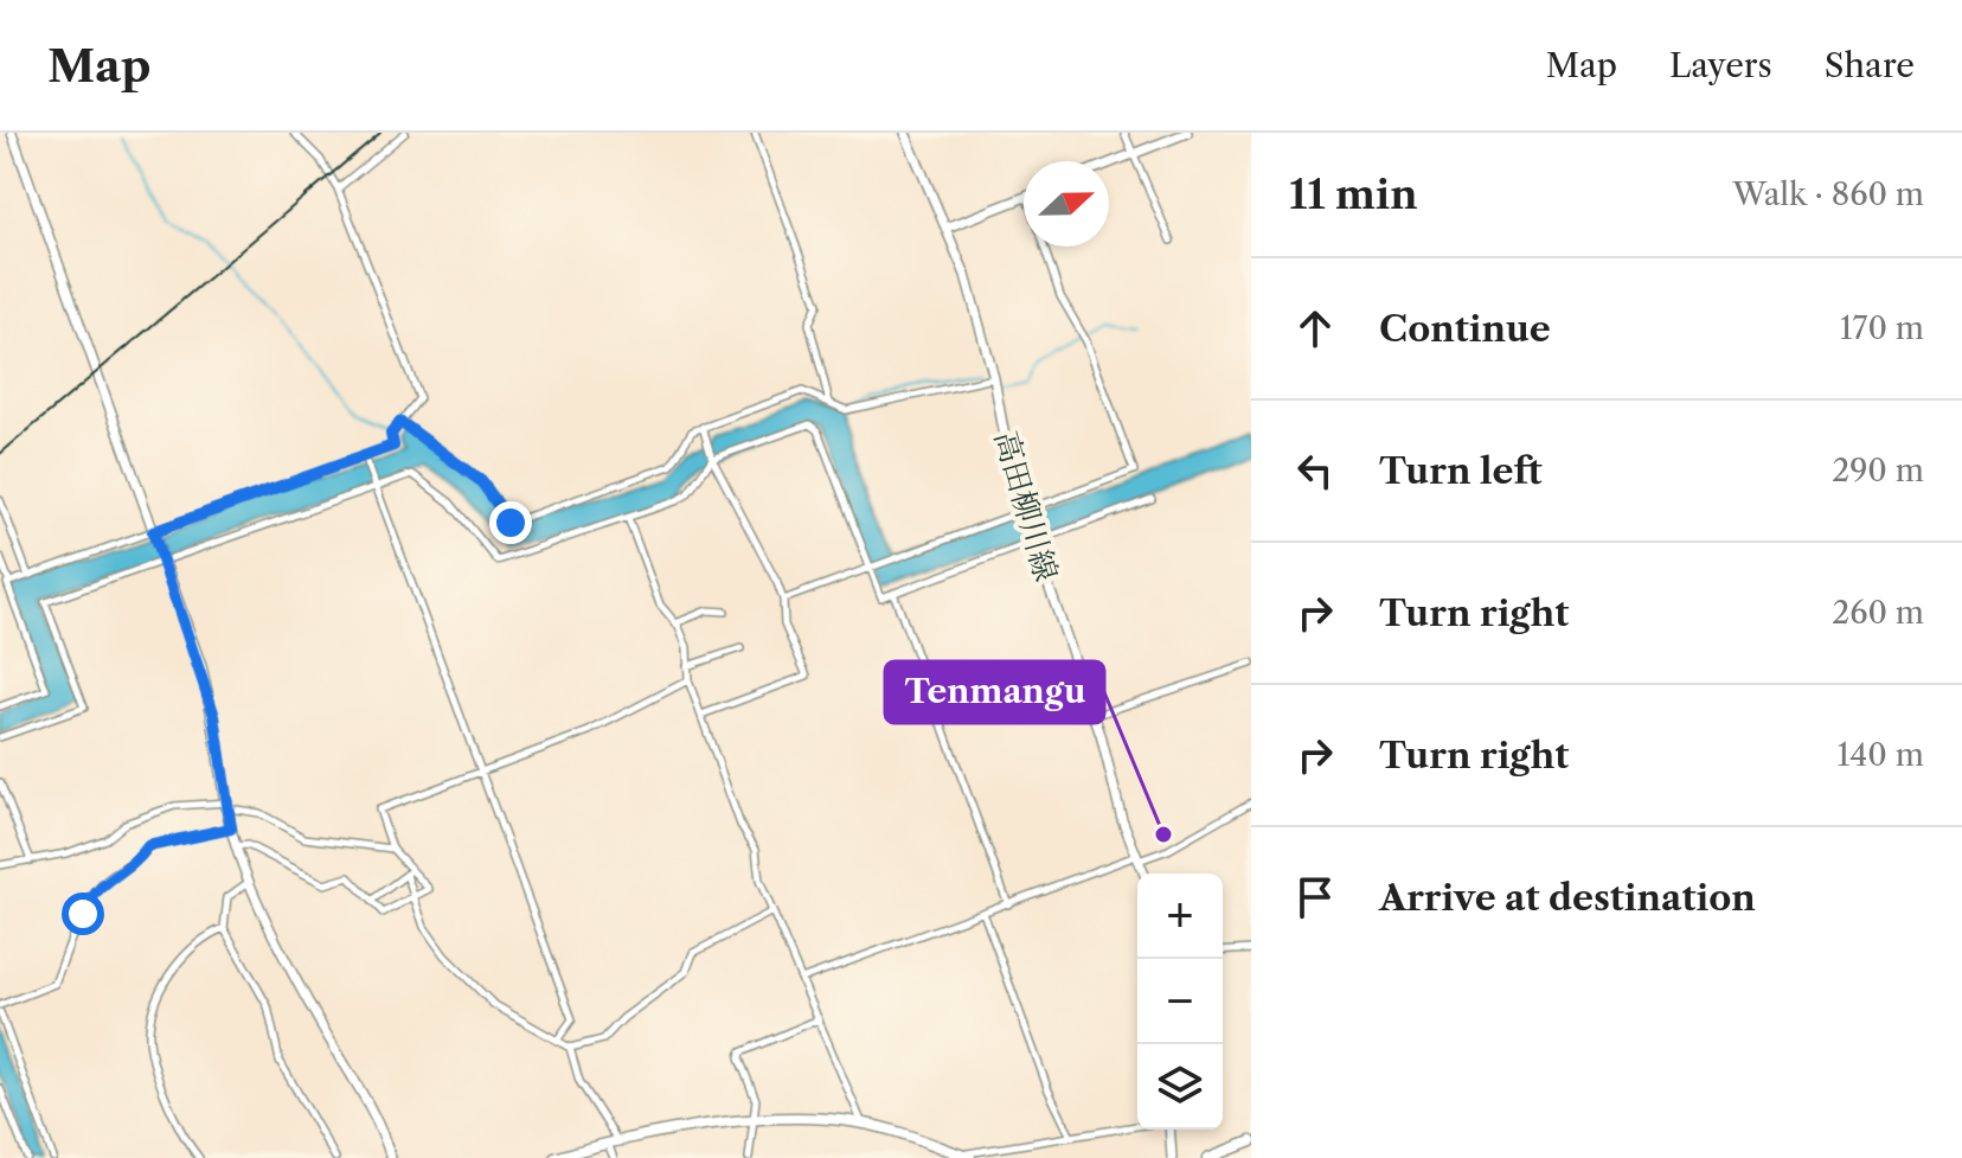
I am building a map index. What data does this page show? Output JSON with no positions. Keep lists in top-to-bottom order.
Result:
{
  "streets": {
    "street": ["高田柳川線"]
  },
  "places": ["Tenmangu"],
  "north": "right",
  "page": {
    "header": "Map",
    "nav": ["Map", "Layers", "Share"],
    "heading": ["11 min", "Walk · 860 m"],
    "list": [
      ["Continue", "170 m"],
      ["Turn left", "290 m"],
      ["Turn right", "260 m"],
      ["Turn right", "140 m"],
      "Arrive at destination"
    ],
    "map_buttons": ["+", "−"]
  }
}
